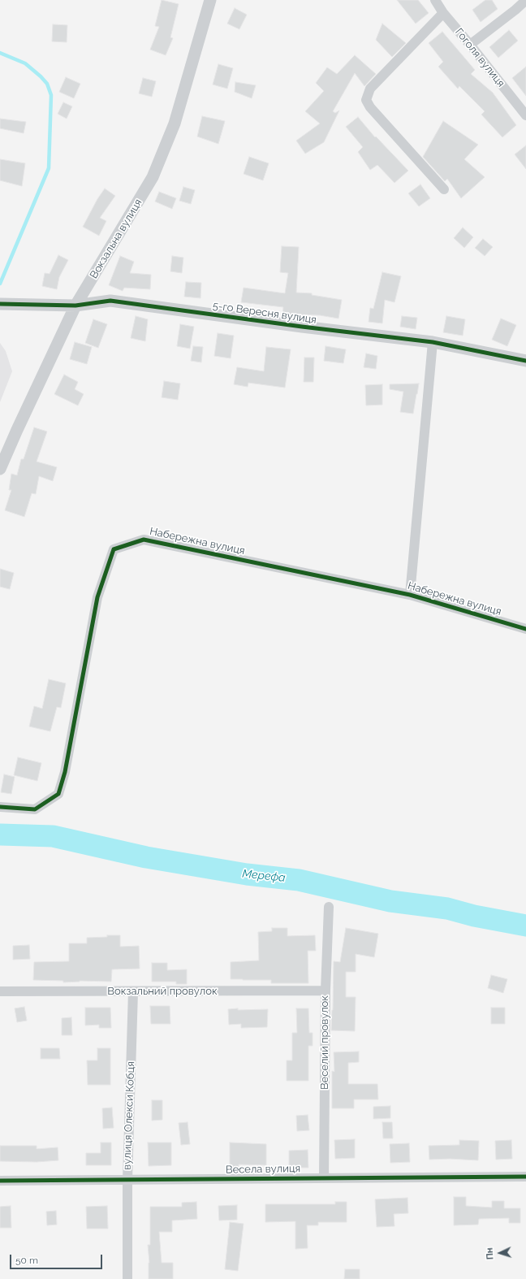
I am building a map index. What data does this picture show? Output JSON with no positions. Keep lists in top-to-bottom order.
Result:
{
  "streets": {
    "street": [
      "Гоголя вулиця",
      "Вокзальна вулиця",
      "5-го Вересня вулиця",
      "Набережна вулиця",
      "Вокзальний провулок",
      "Веселий провулок",
      "вулиця Олекси Кобця",
      "Весела вулиця"
    ]
  },
  "crossings": [
    ["Вокзальна вулиця", "5-го Вересня вулиця"],
    ["Вокзальний провулок", "Веселий провулок"],
    ["Вокзальний провулок", "вулиця Олекси Кобця"],
    ["Веселий провулок", "Весела вулиця"],
    ["вулиця Олекси Кобця", "Весела вулиця"]
  ],
  "water": ["Мерефа"],
  "scale_bar": "50 m",
  "north": "left"
}
